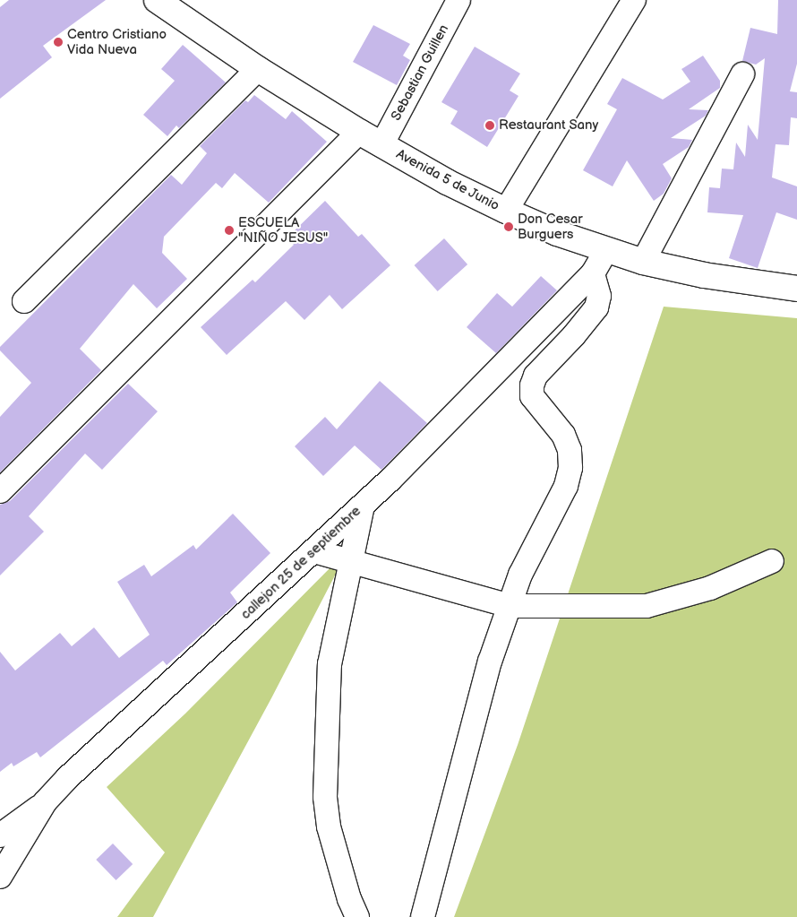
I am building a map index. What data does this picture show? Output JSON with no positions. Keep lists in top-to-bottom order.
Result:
{
  "streets": {
    "street": ["Sebastian Guillen", "Avenida 5 de Junio", "callejon 25 de septiembre"]
  },
  "crossings": [
    ["Sebastian Guillen", "Avenida 5 de Junio"],
    ["Avenida 5 de Junio", "callejon 25 de septiembre"]
  ],
  "places": [
    "Centro Cristiano Vida Nueva",
    "Restaurant Sany",
    "Don Cesar Burguers",
    "ESCUELA \"NIÑO JESUS\""
  ]
}
